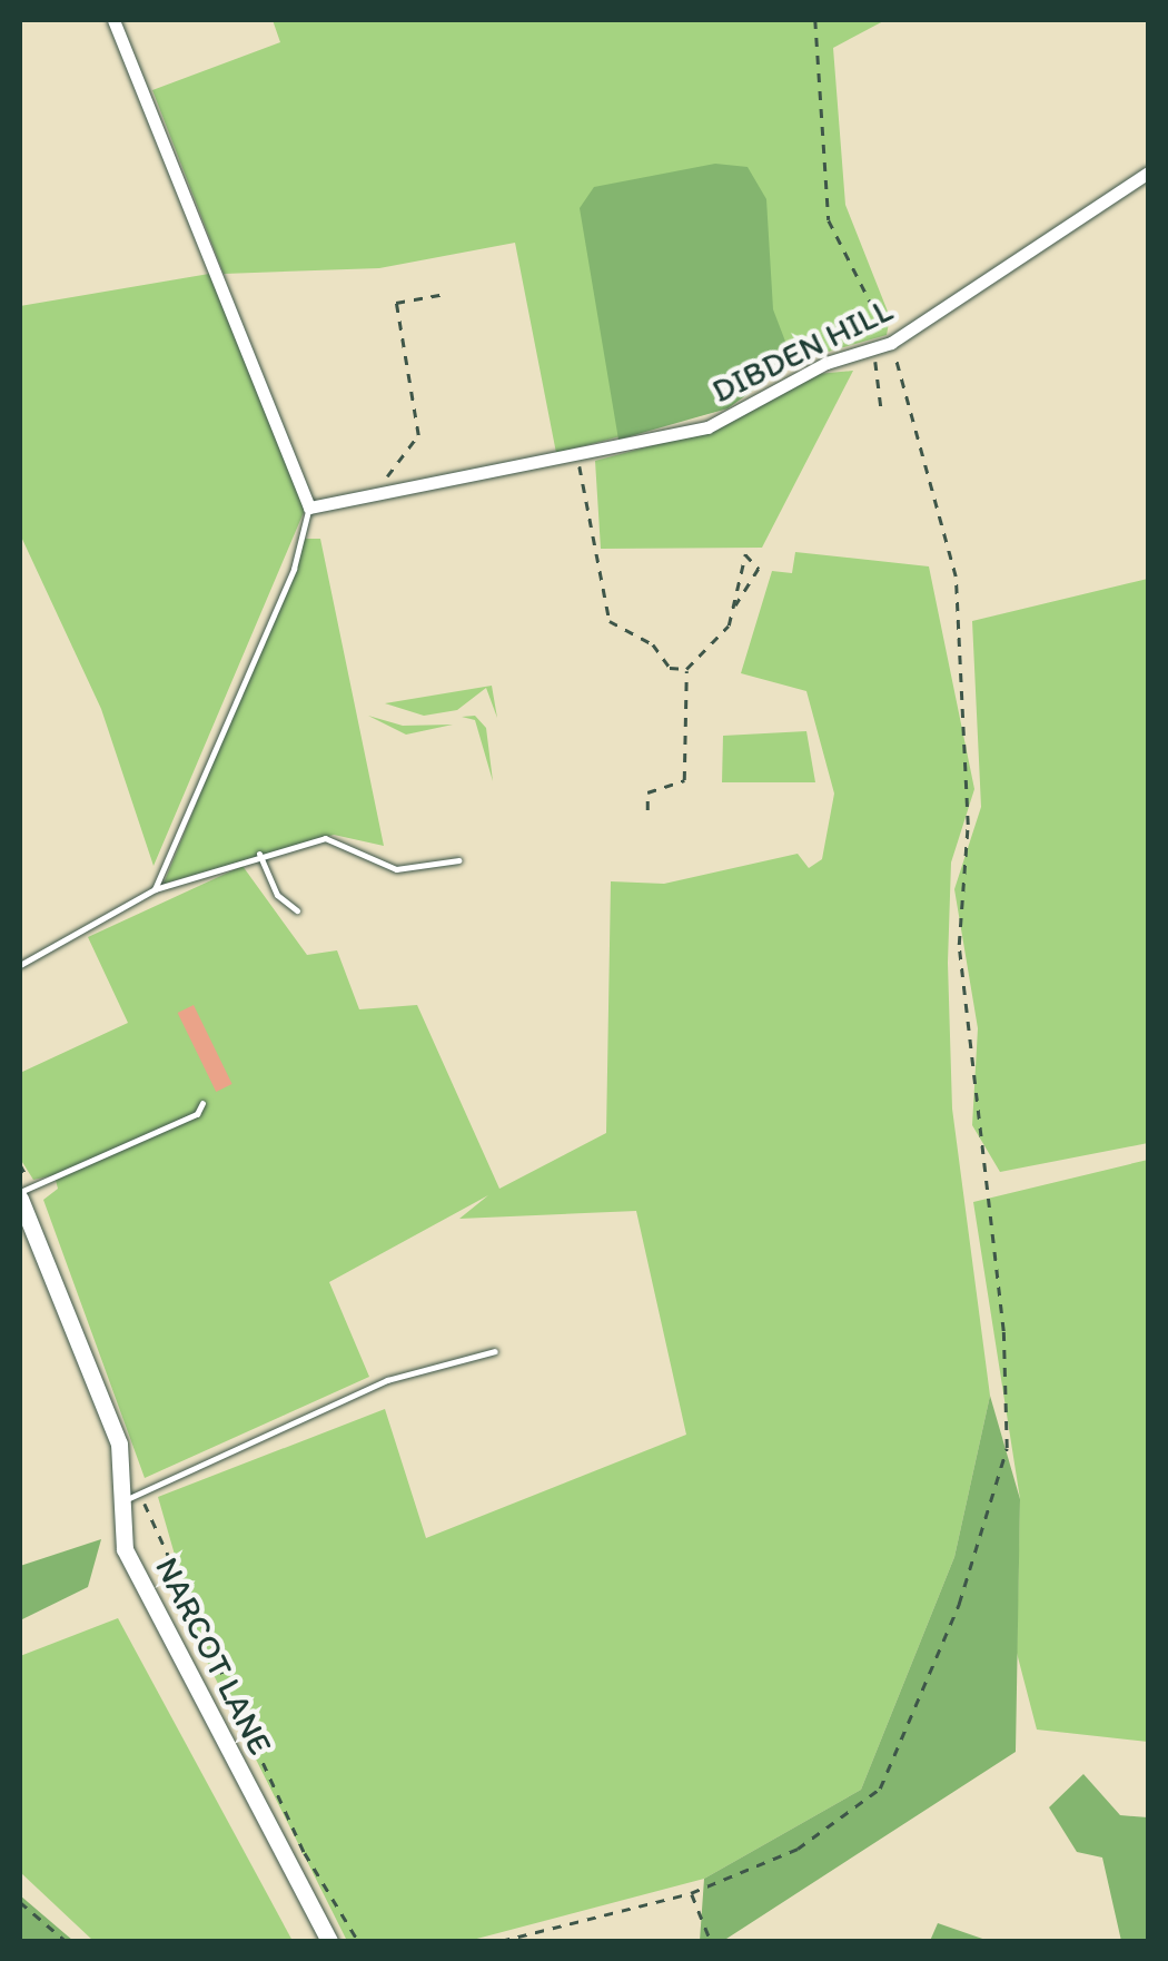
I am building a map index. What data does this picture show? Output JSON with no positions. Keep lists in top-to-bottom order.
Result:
{
  "streets": {
    "street": ["DIBDEN HILL", "NARCOT LANE"]
  }
}
